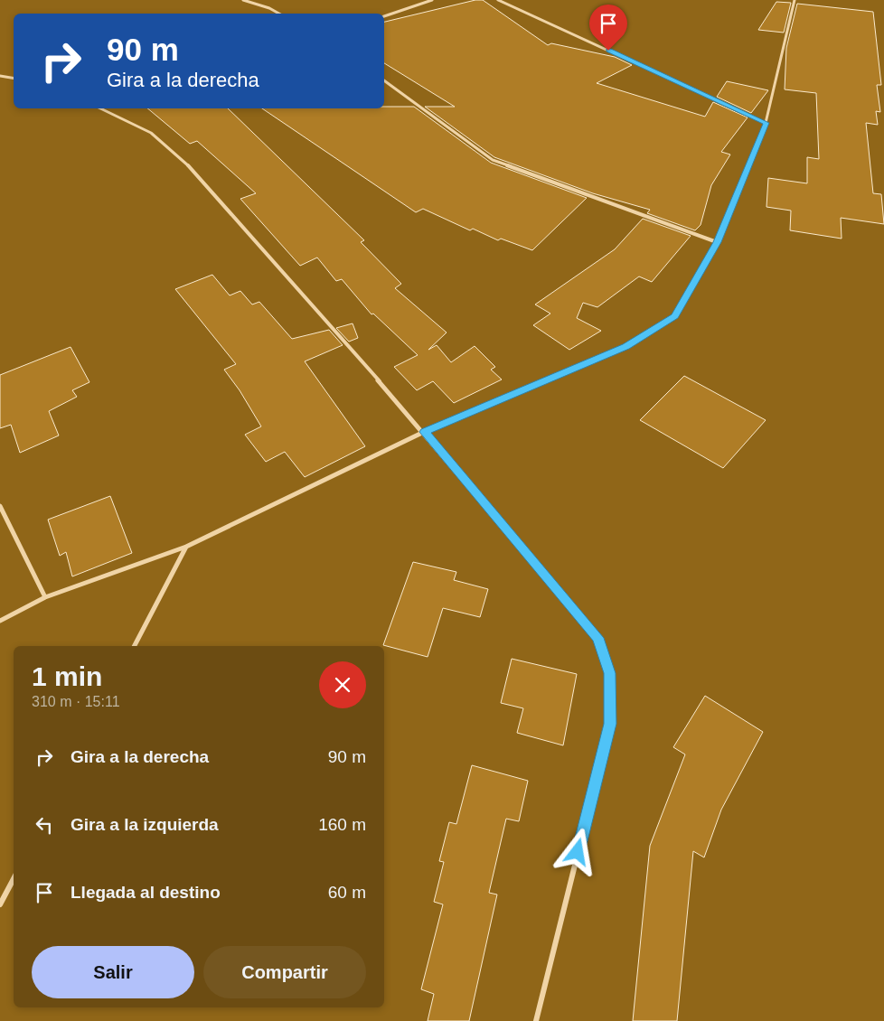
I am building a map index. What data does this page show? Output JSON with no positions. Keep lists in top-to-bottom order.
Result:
{
  "page": {
    "turn": ["90 m", "Gira a la derecha"],
    "heading": ["1 min", "310 m · 15:11"],
    "list": [
      {
        "name": "Gira a la derecha",
        "value": "90 m"
      },
      {
        "name": "Gira a la izquierda",
        "value": "160 m"
      },
      {
        "name": "Llegada al destino",
        "value": "60 m"
      }
    ],
    "buttons": ["Salir", "Compartir"]
  }
}
